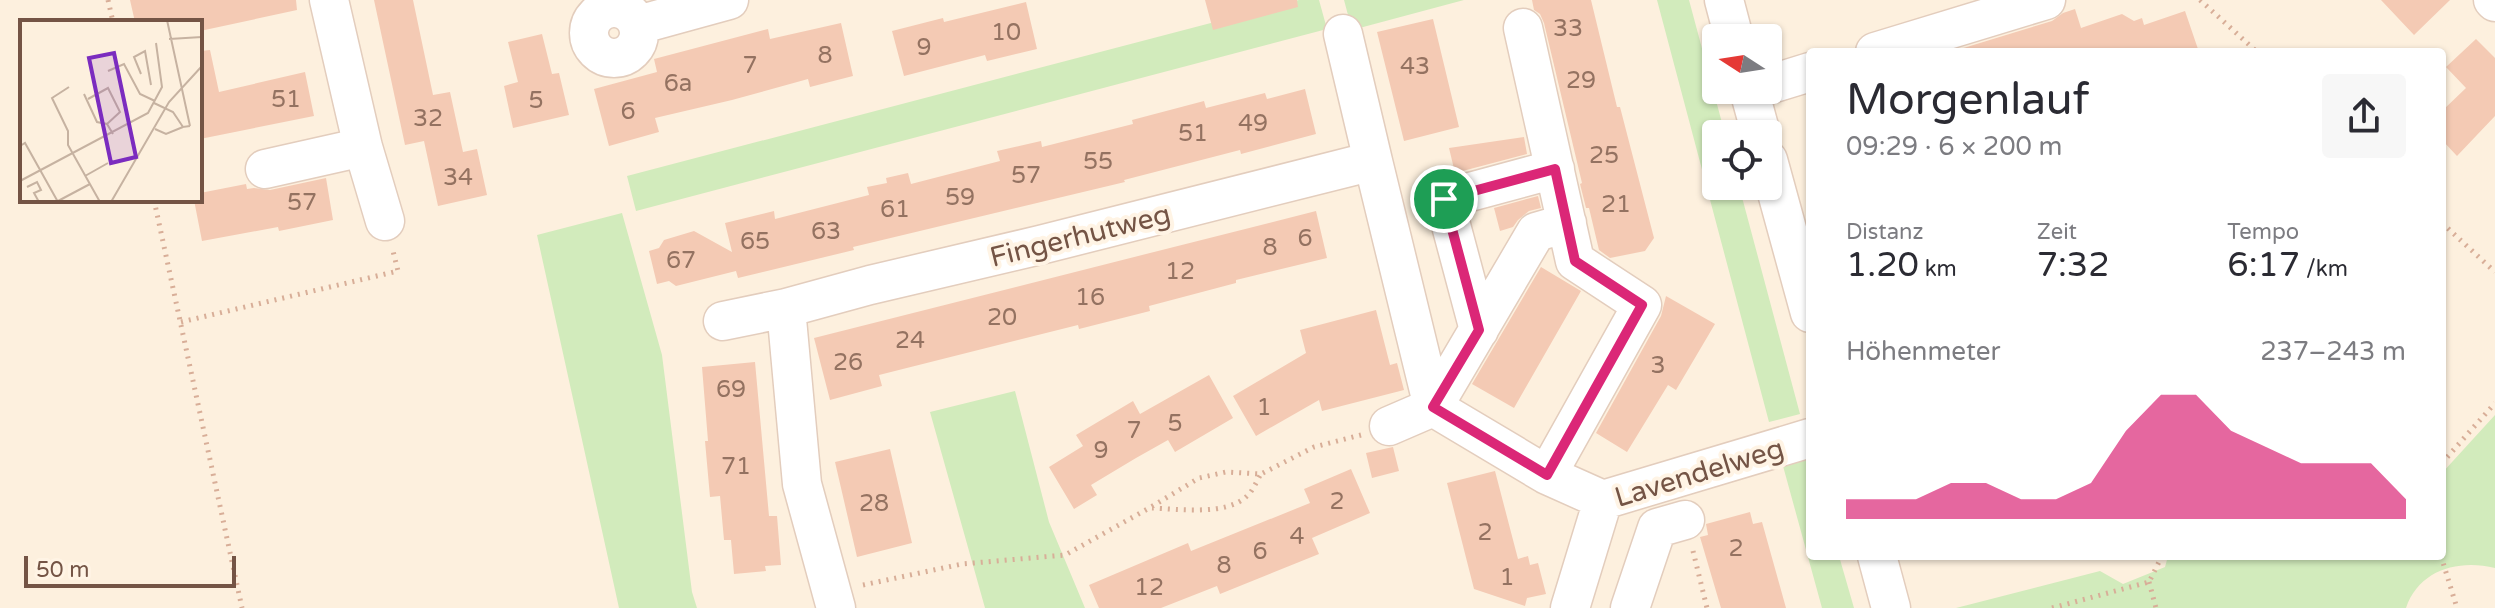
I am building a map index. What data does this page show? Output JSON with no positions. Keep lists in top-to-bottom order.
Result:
{
  "streets": {
    "street": ["Fingerhutweg", "Lavendelweg"]
  },
  "house_numbers": [
    "33",
    "10",
    "9",
    "8",
    "7",
    "43",
    "29",
    "6a",
    "51",
    "5",
    "6",
    "32",
    "49",
    "51",
    "25",
    "55",
    "57",
    "34",
    "59",
    "57",
    "21",
    "61",
    "63",
    "6",
    "65",
    "8",
    "67",
    "12",
    "16",
    "20",
    "24",
    "26",
    "3",
    "69",
    "1",
    "5",
    "7",
    "9",
    "71",
    "2",
    "28",
    "2",
    "4",
    "2",
    "6",
    "8",
    "1",
    "12"
  ],
  "scale_bar": "50 m",
  "north": "left",
  "page": {
    "heading": ["Morgenlauf", "09:29 · 6 × 200 m"],
    "stats": [
      ["Distanz", "1.20 km"],
      ["Zeit", "7:32"],
      ["Tempo", "6:17 /km"]
    ],
    "chart": ["Höhenmeter", "237–243 m"],
    "scale": "50 m"
  }
}
